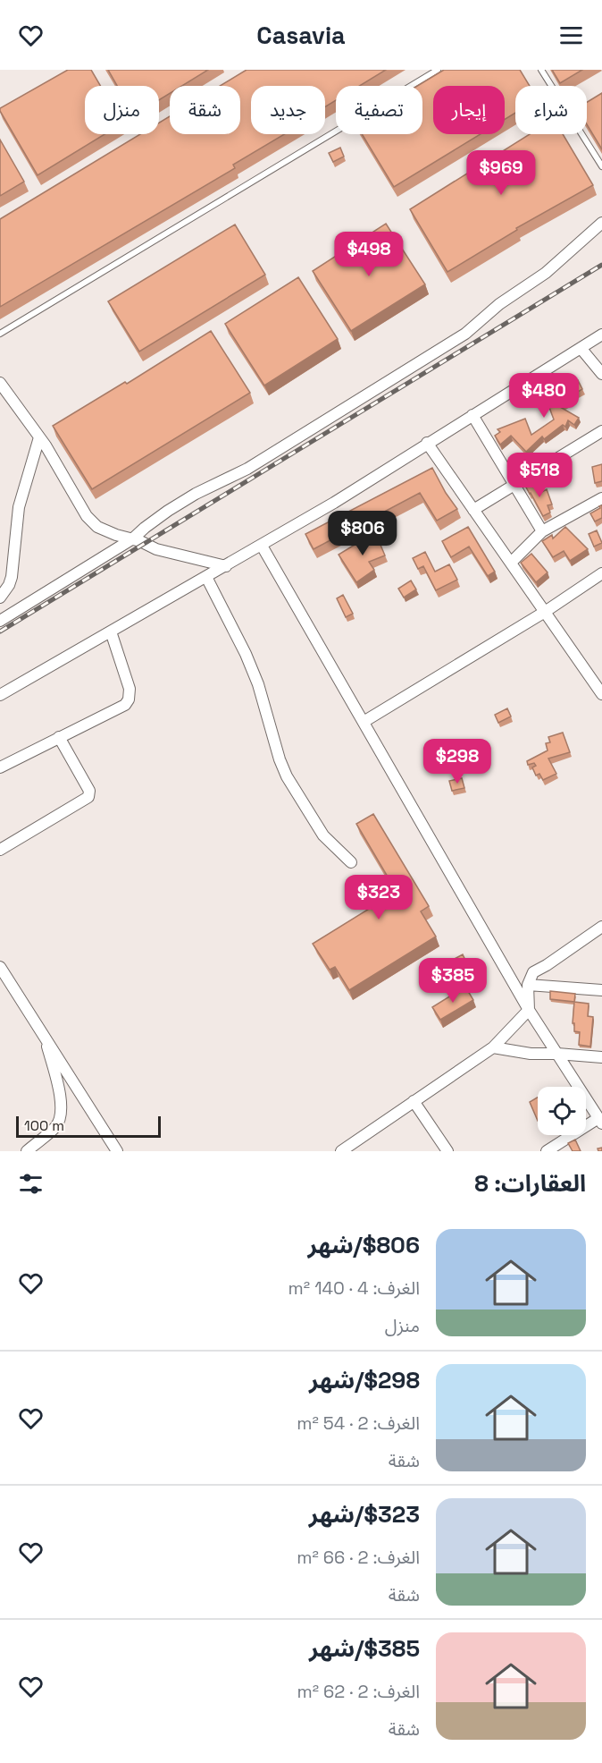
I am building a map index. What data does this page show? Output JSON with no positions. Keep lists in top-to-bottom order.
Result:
{
  "scale_bar": "100 m",
  "page": {
    "header": "Casavia",
    "chip": [
      "شراء",
      "إيجار",
      "تصفية",
      "جديد",
      "شقة",
      "منزل"
    ],
    "price": [
      "$969",
      "$498",
      "$480",
      "$518",
      "$806",
      "$298",
      "$323",
      "$385"
    ],
    "scale": "100 m",
    "heading": "العقارات: 8",
    "list": [
      {
        "name": "$806/شهر",
        "note": "الغرف: 4 · 140 m² · منزل"
      },
      {
        "name": "$298/شهر",
        "note": "الغرف: 2 · 54 m² · شقة"
      },
      {
        "name": "$323/شهر",
        "note": "الغرف: 2 · 66 m² · شقة"
      },
      {
        "name": "$385/شهر",
        "note": "الغرف: 2 · 62 m² · شقة"
      }
    ]
  }
}
